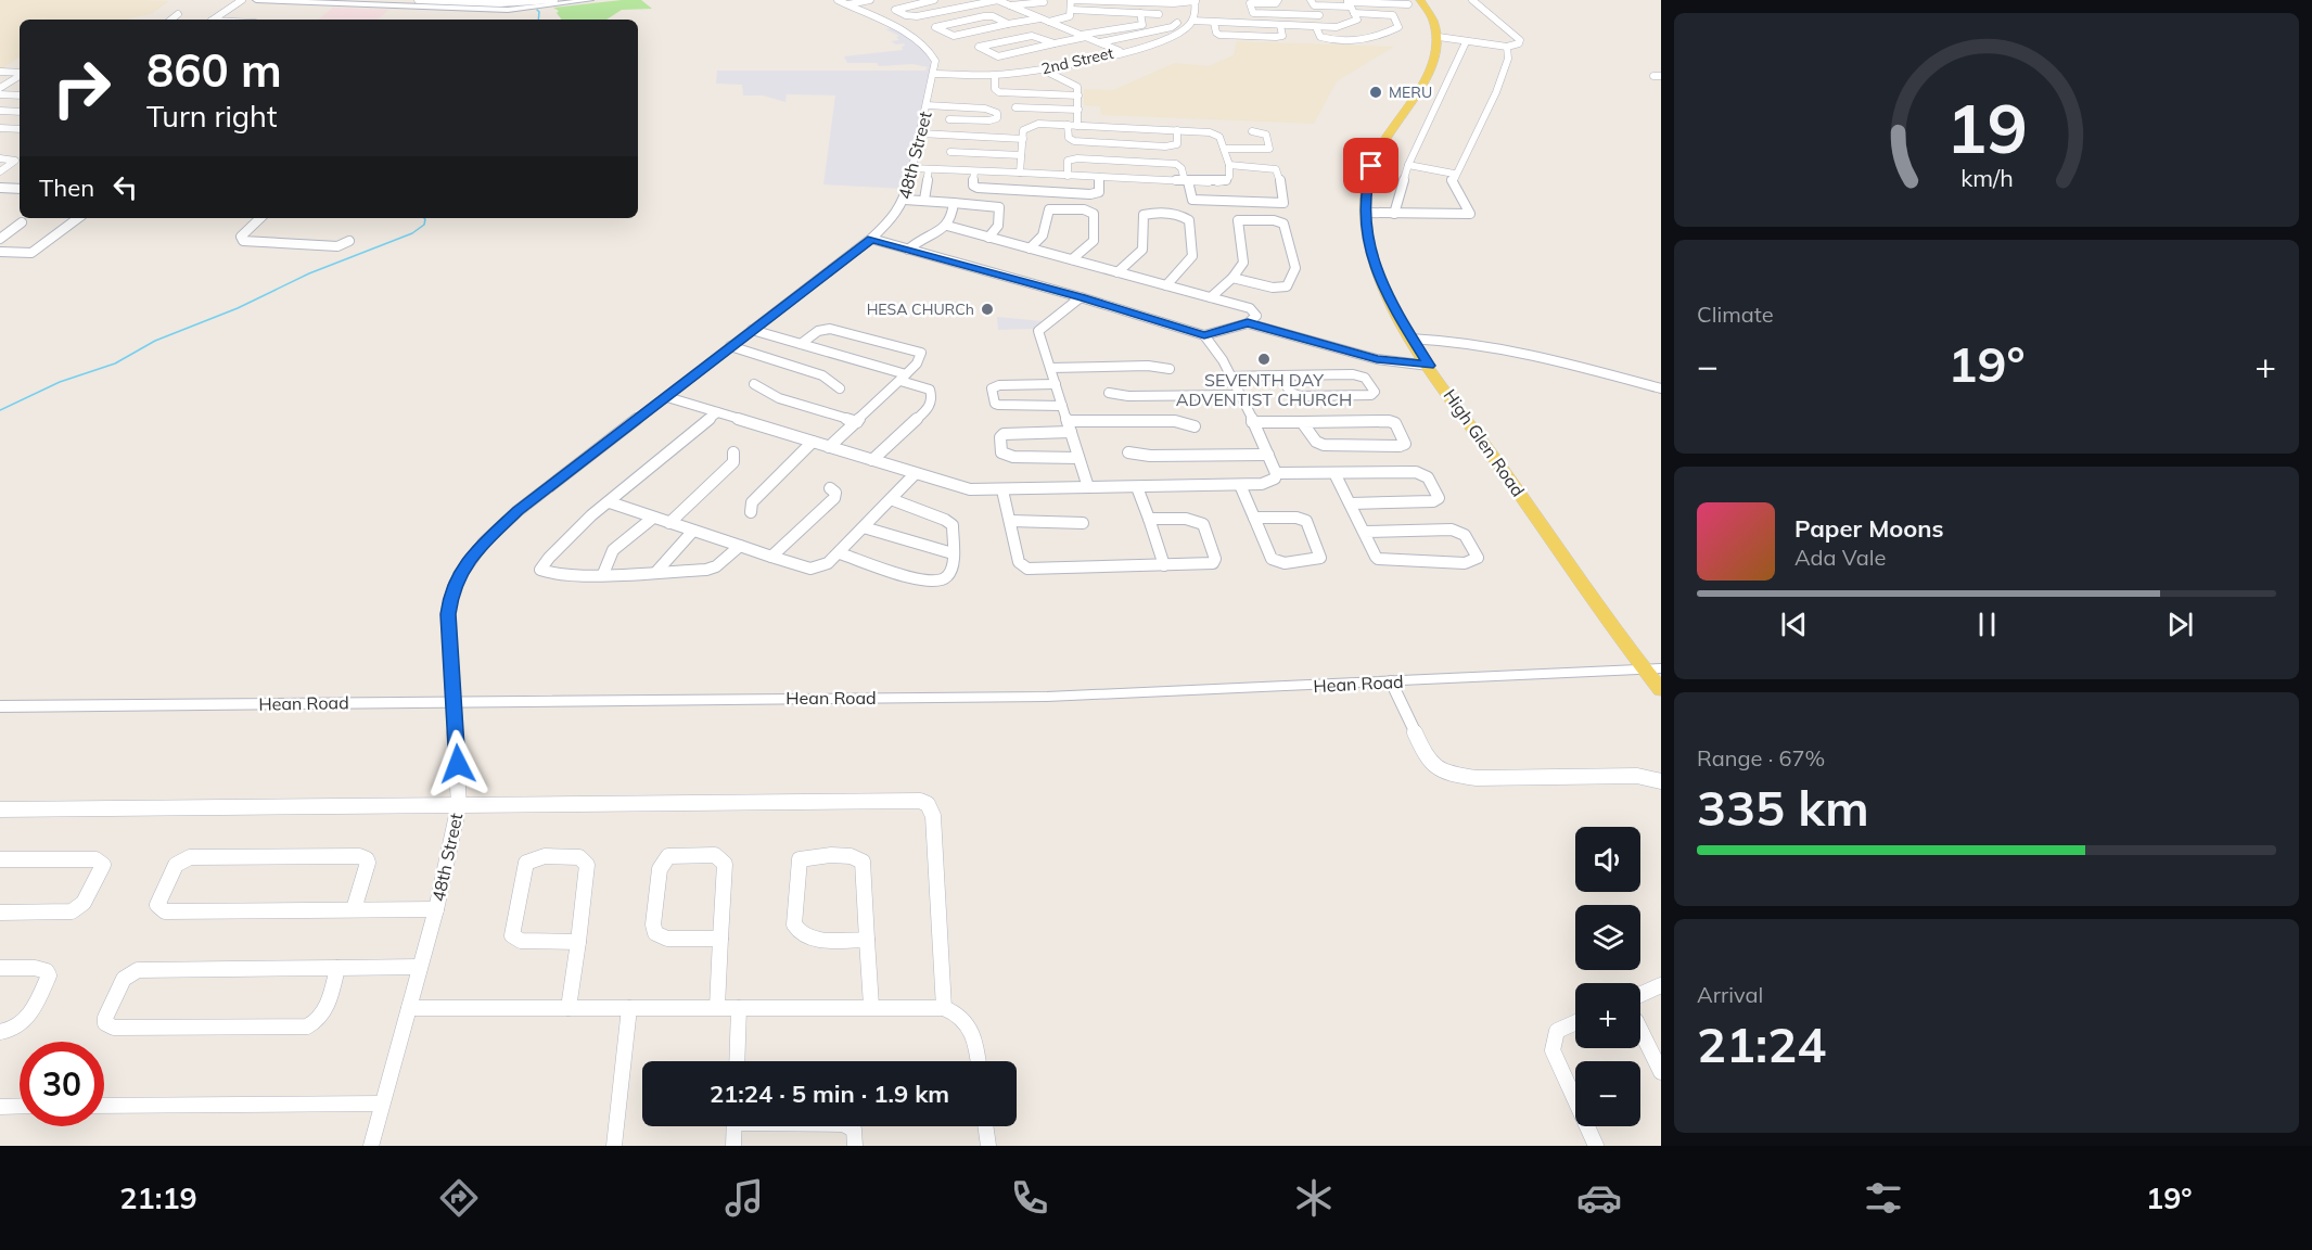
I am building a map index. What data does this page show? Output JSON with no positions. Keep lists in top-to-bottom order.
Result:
{
  "streets": {
    "main road": ["High Glen Road"],
    "street": ["2nd Street", "48th Street", "Hean Road"]
  },
  "crossings": [
    ["2nd Street", "48th Street"],
    ["48th Street", "Hean Road"],
    ["High Glen Road", "Hean Road"]
  ],
  "places": ["MERU", "HESA CHURCh", "SEVENTH DAY ADVENTIST CHURCH"],
  "page": {
    "turn": ["860 m", "Turn right"],
    "then": "Then",
    "tile": [
      "Climate",
      ["Range · 67%", "335 km"],
      ["Arrival", "21:24"]
    ],
    "heat": ["−", "19°", "+"],
    "song": ["Paper Moons", "Ada Vale"],
    "map_buttons": ["+", "−"],
    "limit": "30",
    "trip": "21:24 · 5 min · 1.9 km",
    "tabs": ["21:19", "19°"],
    "gauge": ["19", "km/h"]
  }
}
